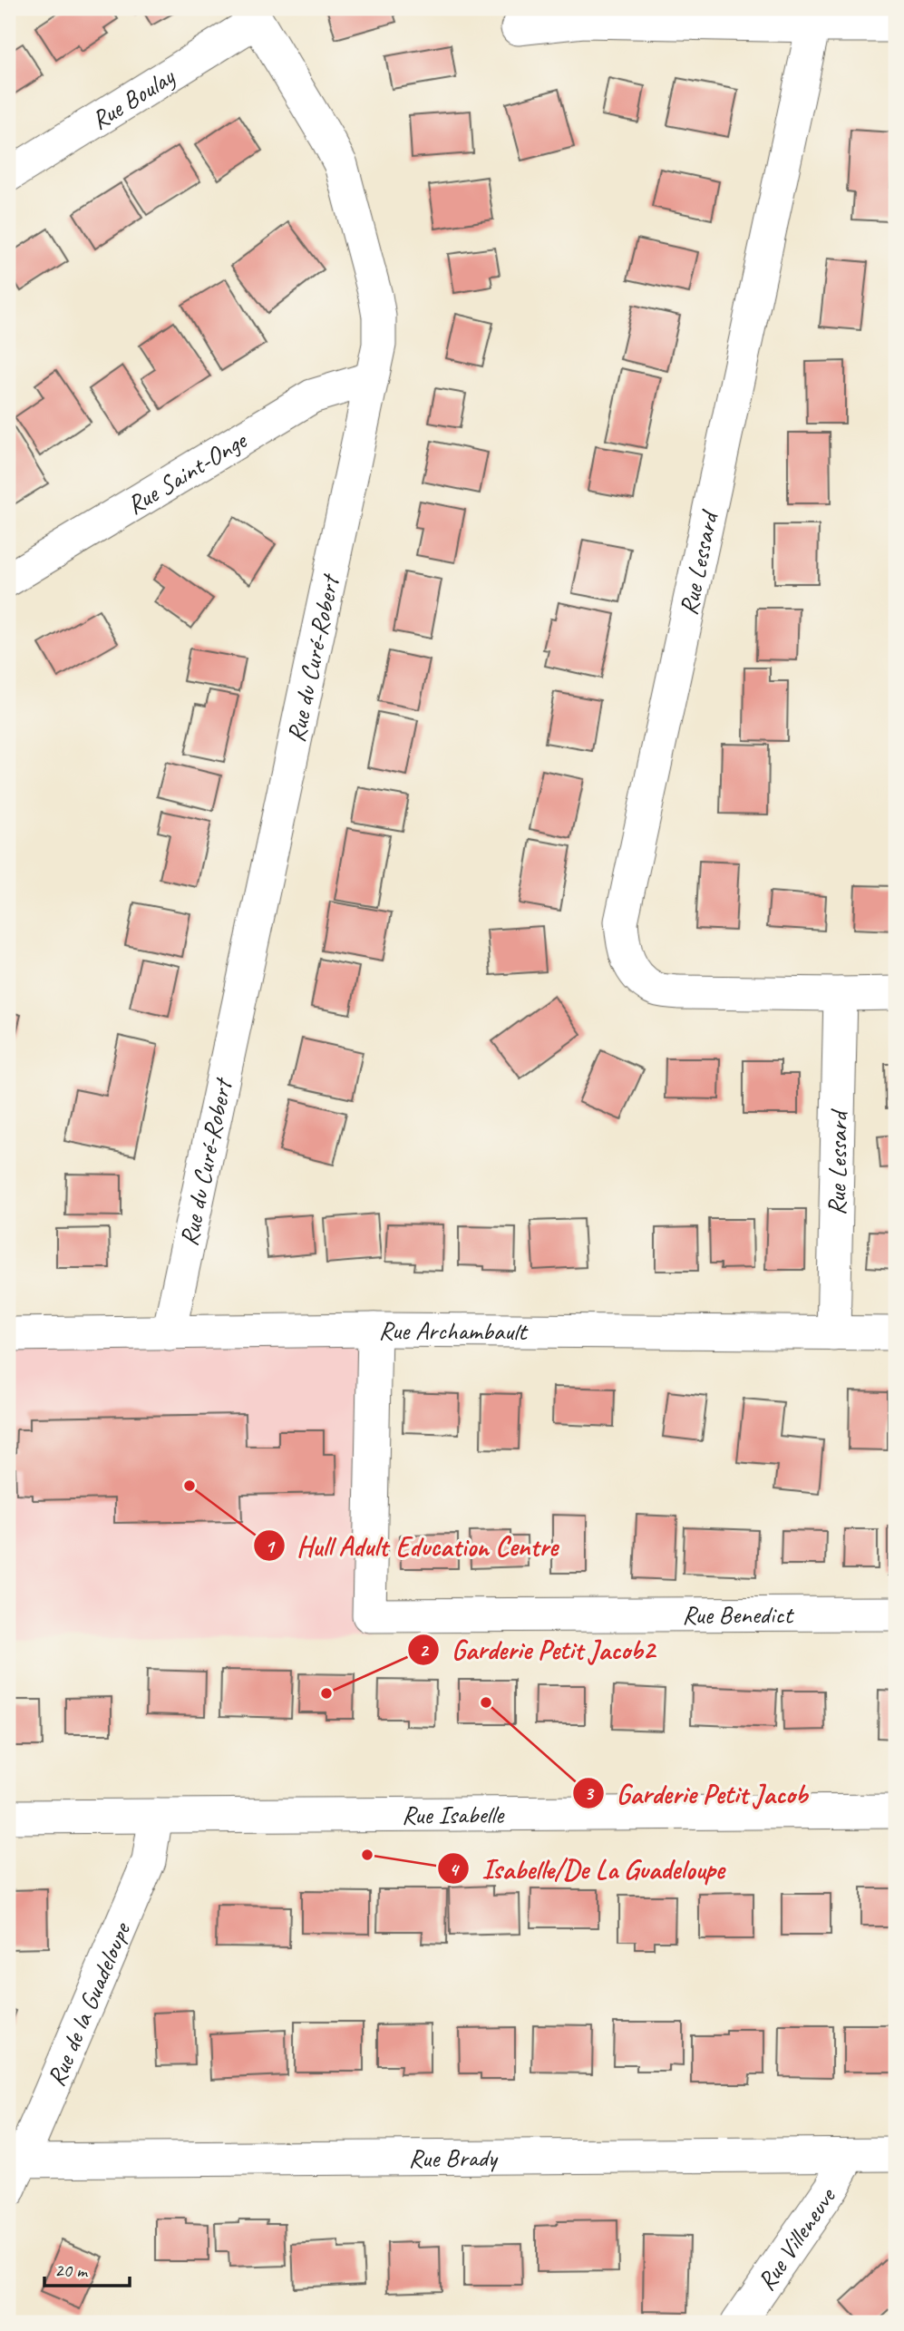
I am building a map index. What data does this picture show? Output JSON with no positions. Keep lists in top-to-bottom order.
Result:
{
  "streets": {
    "street": [
      "Rue Boulay",
      "Rue Saint-Onge",
      "Rue Lessard",
      "Rue du Curé-Robert",
      "Rue Archambault",
      "Rue Benedict",
      "Rue Isabelle",
      "Rue de la Guadeloupe",
      "Rue Brady",
      "Rue Villeneuve"
    ]
  },
  "crossings": [
    ["Rue Boulay", "Rue du Curé-Robert"],
    ["Rue Saint-Onge", "Rue du Curé-Robert"],
    ["Rue Lessard", "Rue Archambault"],
    ["Rue du Curé-Robert", "Rue Archambault"],
    ["Rue Archambault", "Rue Benedict"],
    ["Rue Isabelle", "Rue de la Guadeloupe"],
    ["Rue de la Guadeloupe", "Rue Brady"],
    ["Rue Brady", "Rue Villeneuve"]
  ],
  "places": [
    "Hull Adult Education Centre",
    "Garderie Petit Jacob2",
    "Garderie Petit Jacob",
    "Isabelle/De La Guadeloupe"
  ],
  "scale_bar": "20 m"
}
